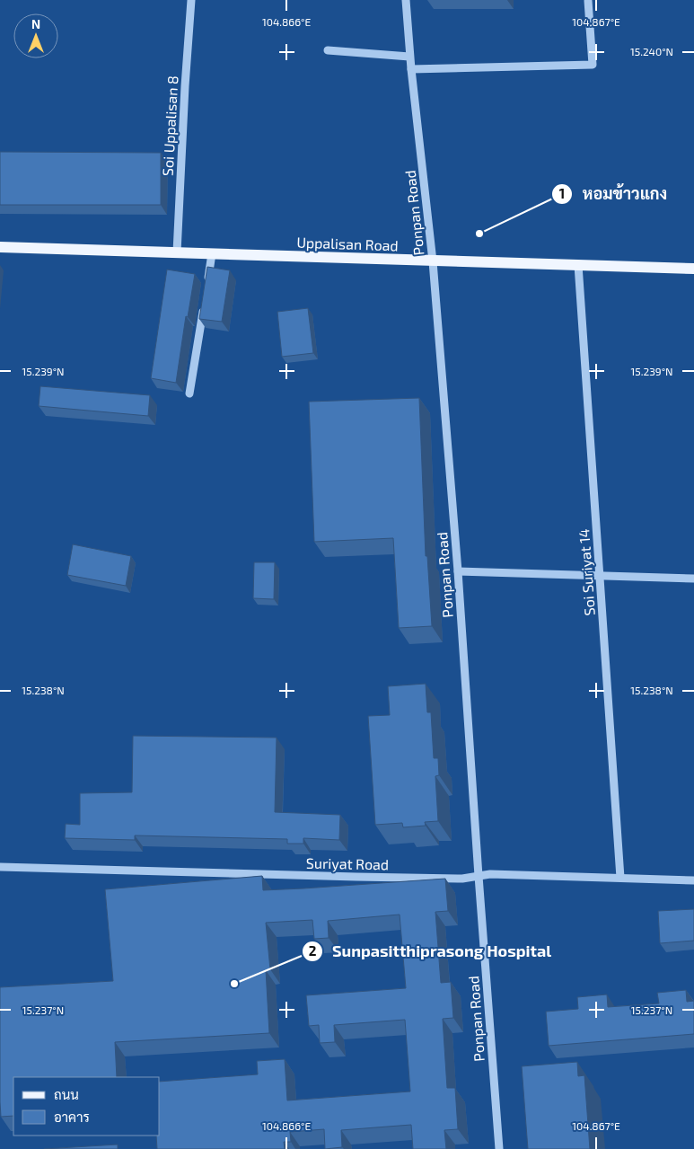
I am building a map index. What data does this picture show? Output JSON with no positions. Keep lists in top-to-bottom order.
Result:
{
  "streets": {
    "main road": ["Uppalisan Road"],
    "street": [
      "Soi Uppalisan 8",
      "Ponpan Road",
      "Soi Suriyat 14",
      "Suriyat Road"
    ]
  },
  "crossings": [
    ["Soi Uppalisan 8", "Uppalisan Road"],
    ["Ponpan Road", "Uppalisan Road"],
    ["Ponpan Road", "Suriyat Road"],
    ["Uppalisan Road", "Soi Suriyat 14"],
    ["Soi Suriyat 14", "Suriyat Road"]
  ],
  "places": ["หอมข้าวแกง", "Sunpasitthiprasong Hospital"],
  "legend": ["ถนน", "อาคาร"],
  "north": "top",
  "coordinates": [
    "104.866°E",
    "104.867°E",
    "15.240°N",
    "15.239°N",
    "15.238°N",
    "15.237°N"
  ]
}
